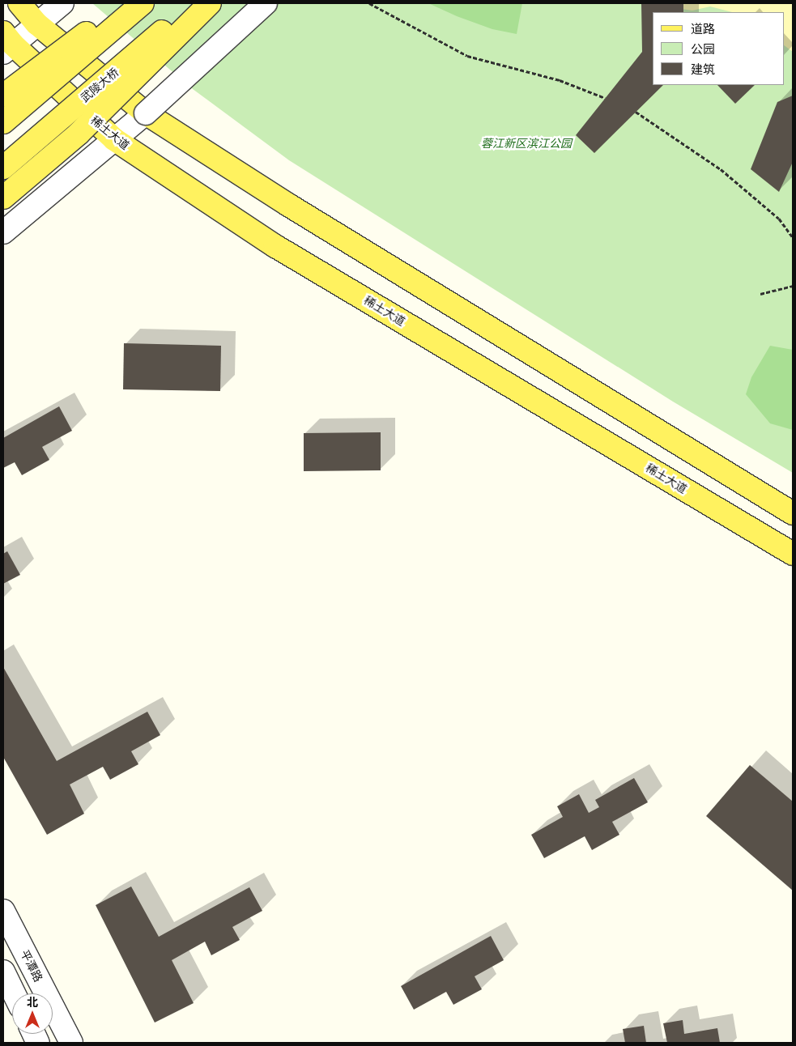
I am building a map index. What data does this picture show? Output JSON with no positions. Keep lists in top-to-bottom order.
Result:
{
  "streets": {
    "main road": ["武陵大桥", "稀土大道"],
    "street": ["平潭路"]
  },
  "parks": ["蓉江新区滨江公园"],
  "legend": ["道路", "公园", "建筑"],
  "north": "top"
}
